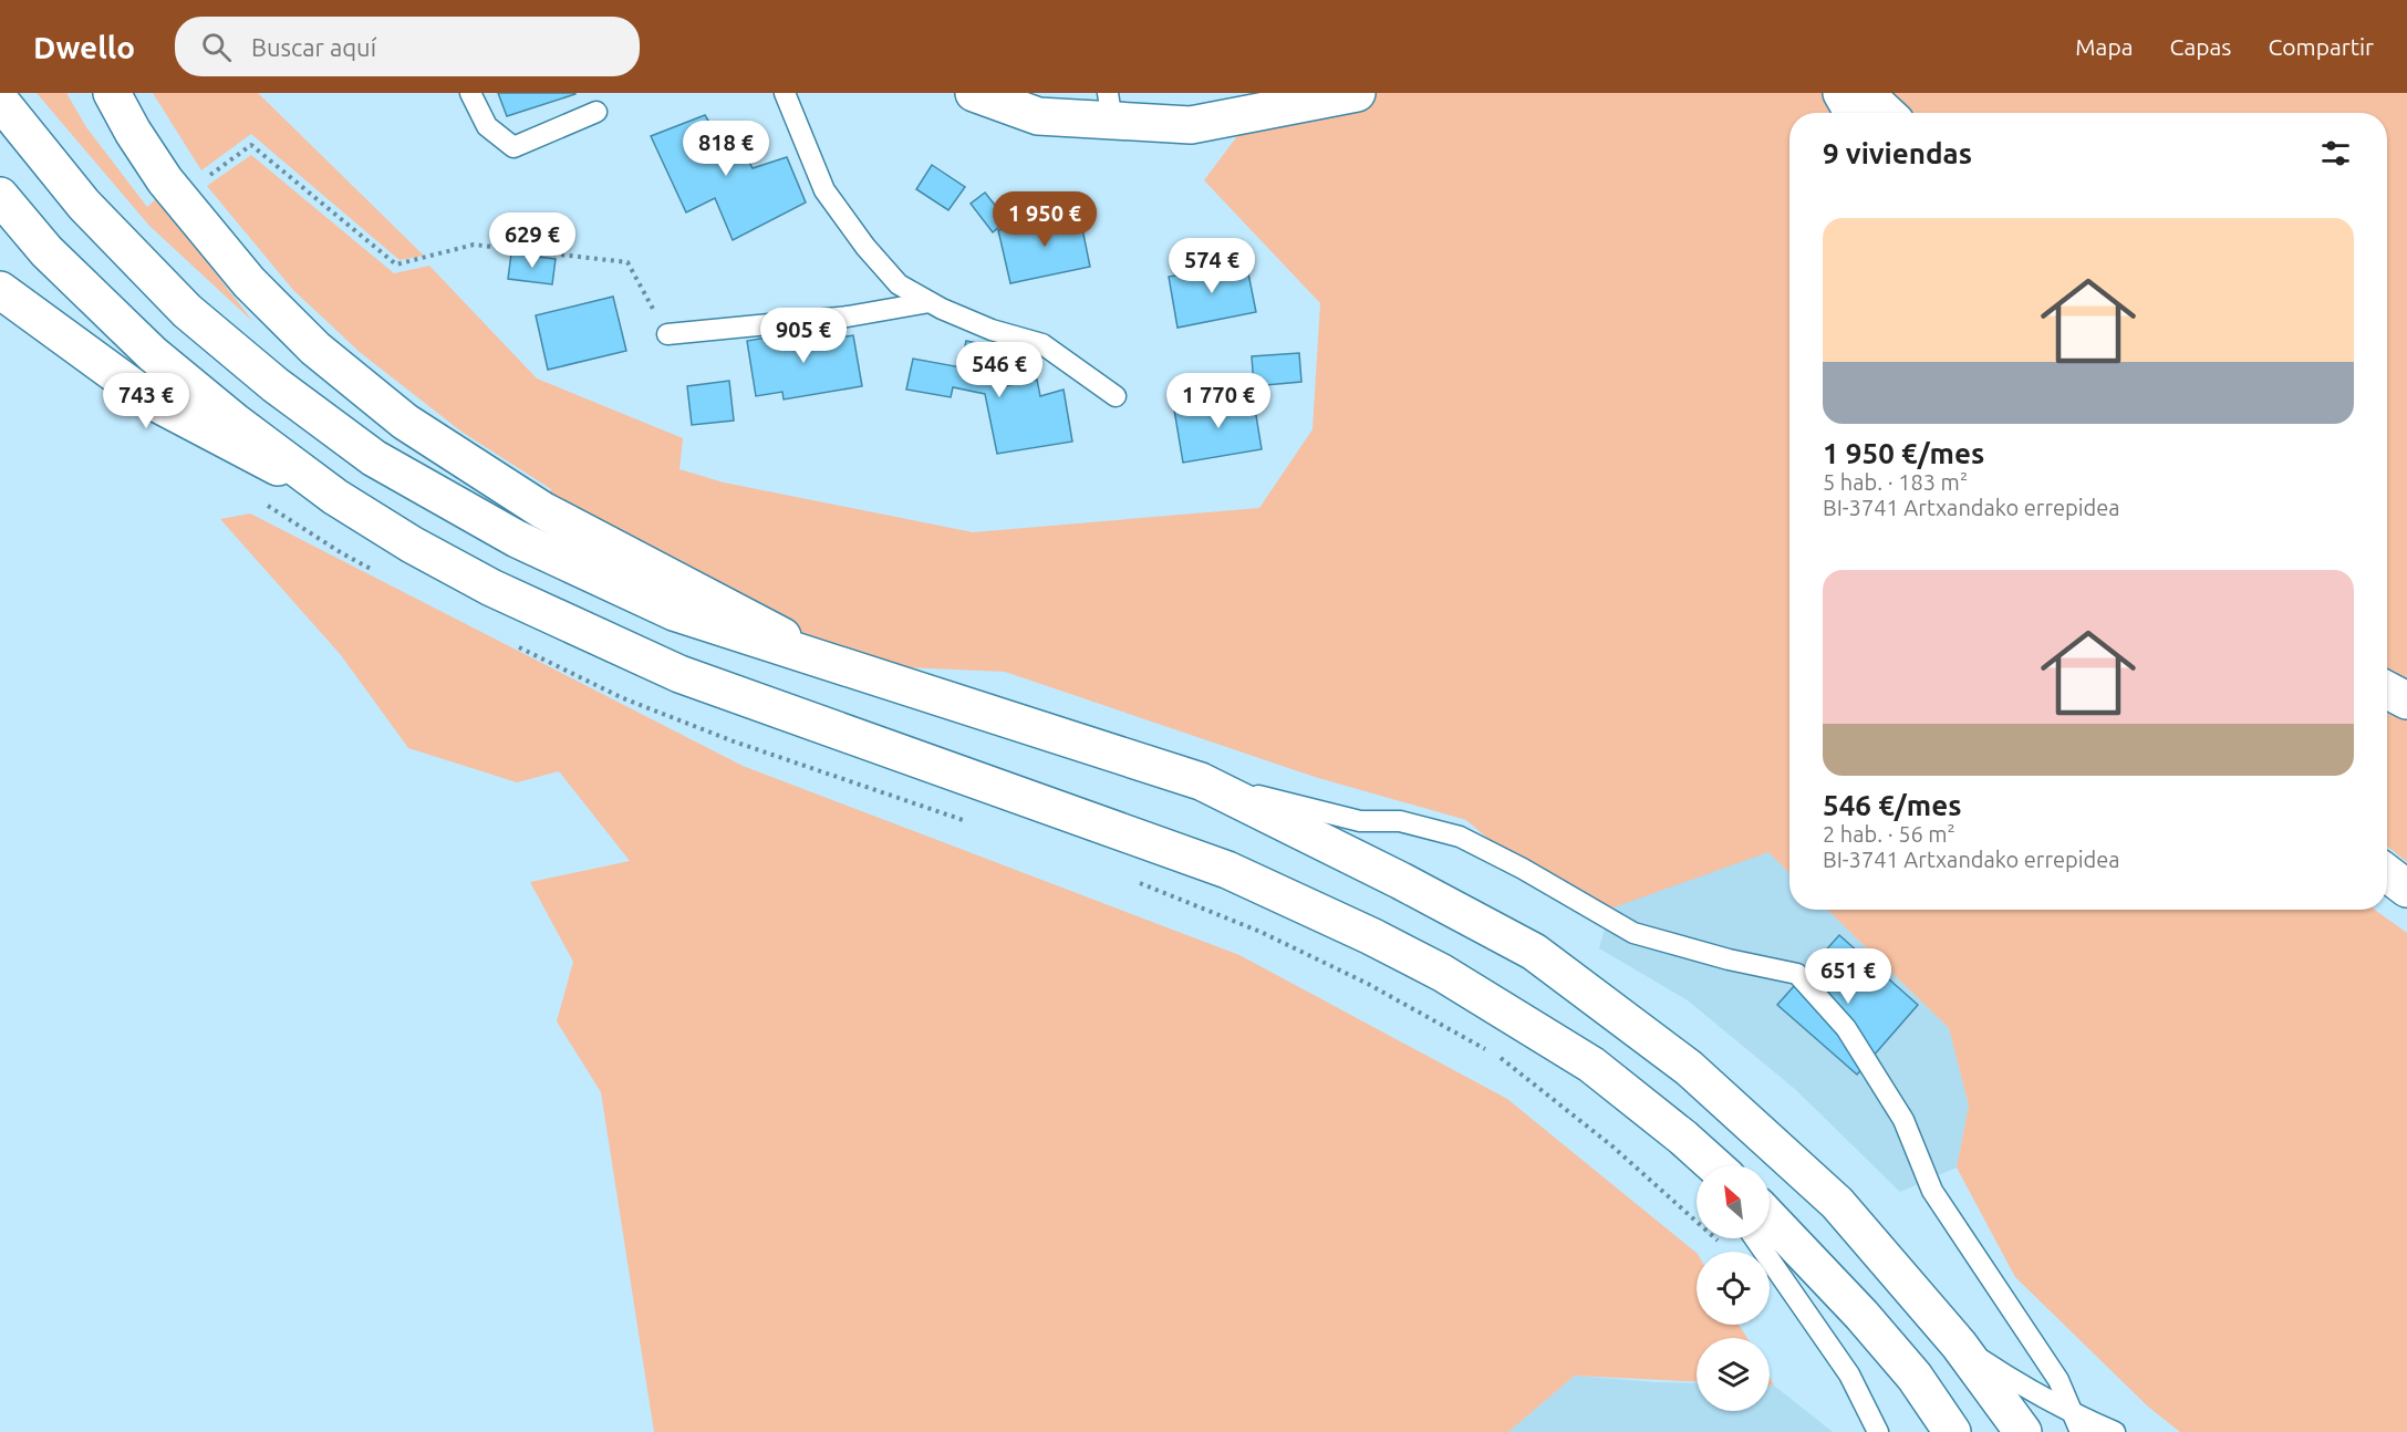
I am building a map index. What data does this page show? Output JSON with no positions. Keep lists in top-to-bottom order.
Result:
{
  "north": "top left",
  "page": {
    "header": "Dwello",
    "search": "Buscar aquí",
    "nav": ["Mapa", "Capas", "Compartir"],
    "heading": "9 viviendas",
    "price": [
      "818 €",
      "1 950 €",
      "629 €",
      "574 €",
      "905 €",
      "546 €",
      "743 €",
      "1 770 €",
      "651 €"
    ],
    "list": [
      {
        "name": "1 950 €/mes",
        "note": "5 hab. · 183 m² · BI-3741 Artxandako errepidea"
      },
      {
        "name": "546 €/mes",
        "note": "2 hab. · 56 m² · BI-3741 Artxandako errepidea"
      }
    ]
  }
}
